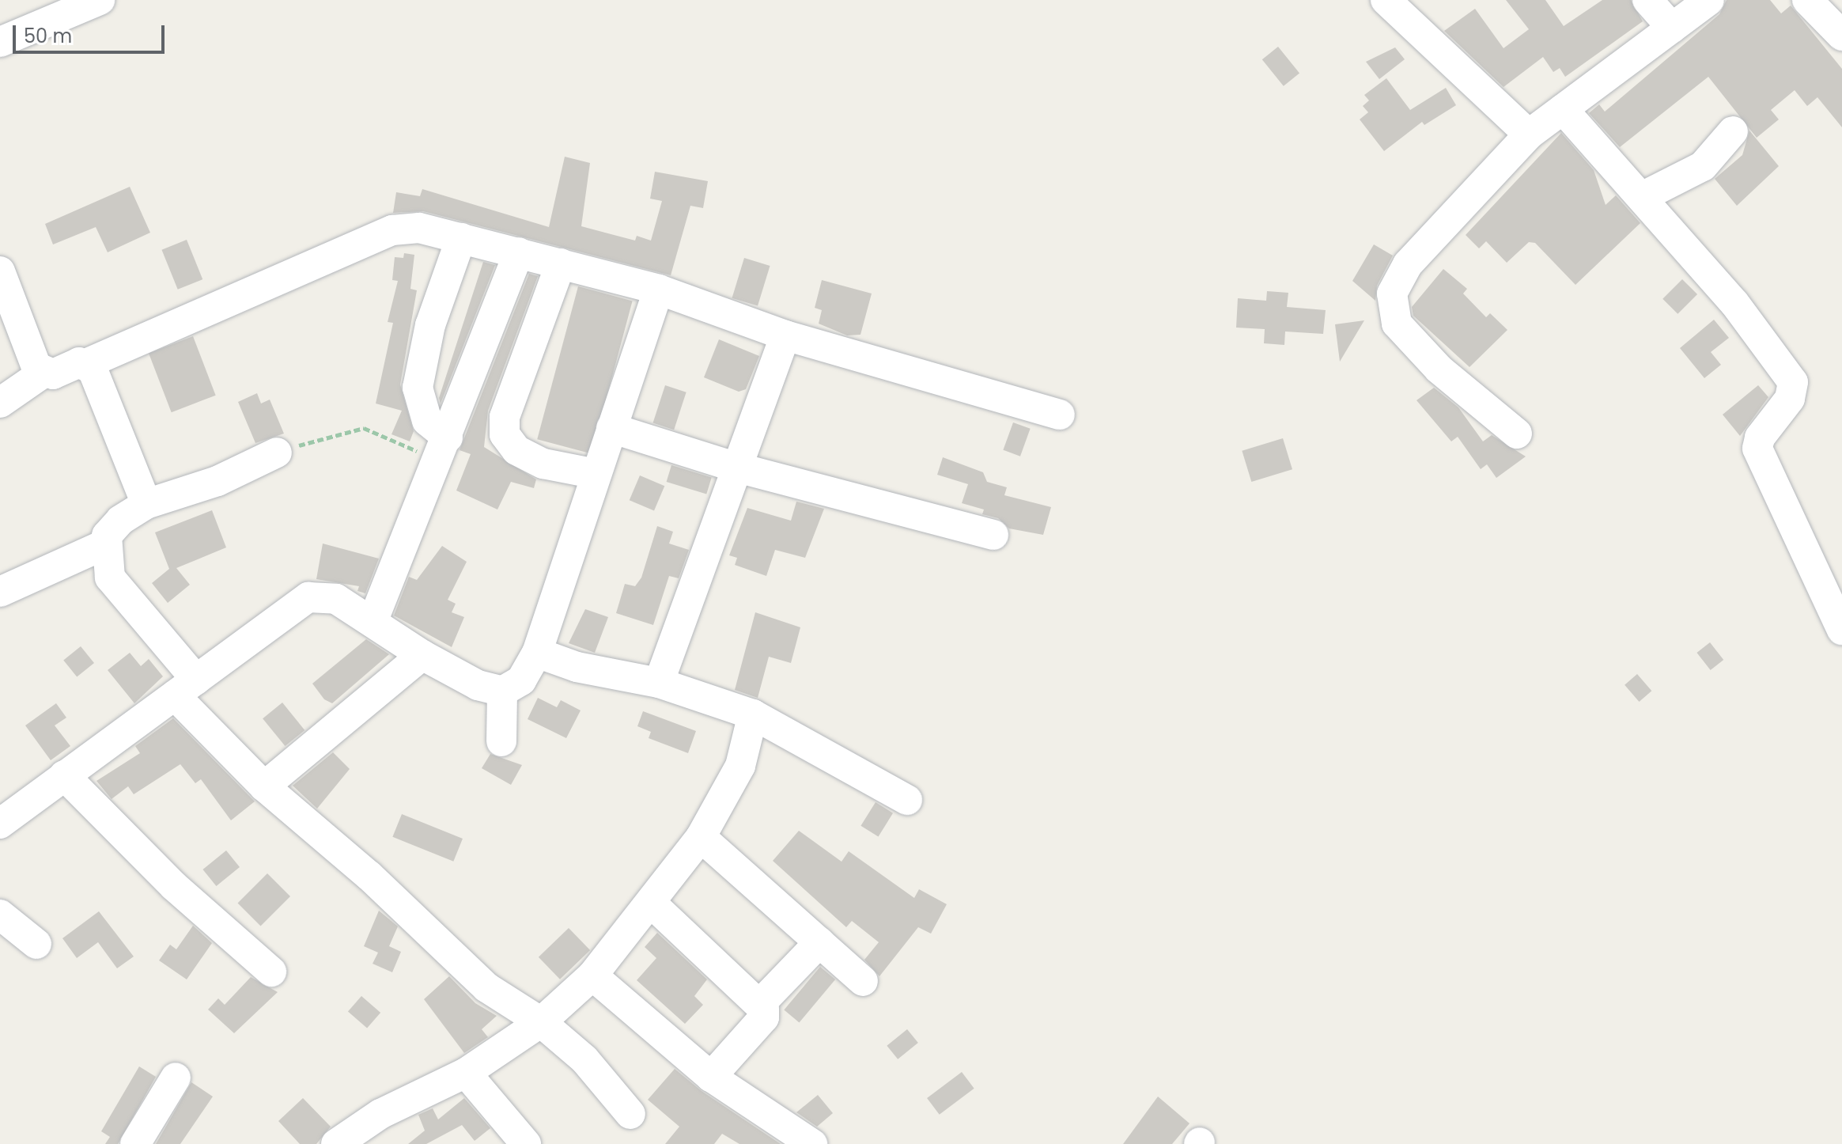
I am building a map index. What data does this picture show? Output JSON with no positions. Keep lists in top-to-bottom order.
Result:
{
  "scale_bar": "50 m"
}
